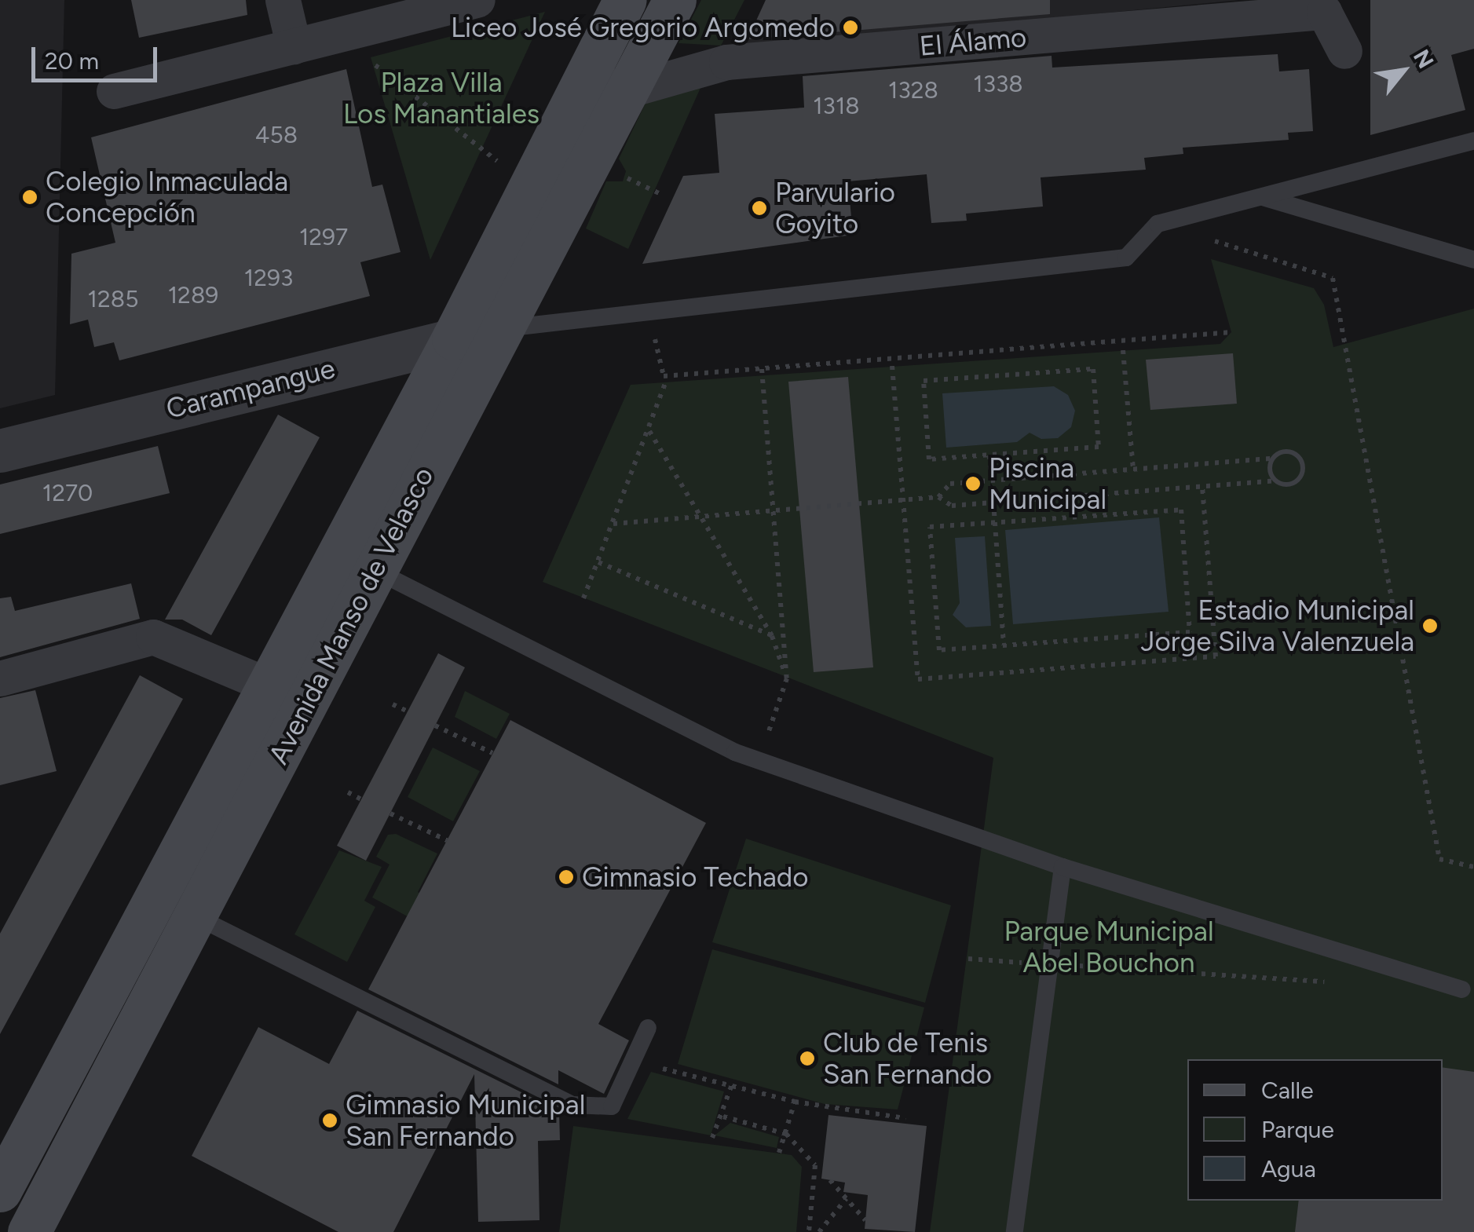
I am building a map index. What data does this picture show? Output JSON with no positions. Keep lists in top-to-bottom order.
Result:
{
  "streets": {
    "main road": ["Avenida Manso de Velasco"],
    "street": ["El Álamo", "Carampangue"]
  },
  "crossings": [
    ["El Álamo", "Avenida Manso de Velasco"],
    ["Carampangue", "Avenida Manso de Velasco"]
  ],
  "parks": ["Plaza Villa Los Manantiales", "Parque Municipal Abel Bouchon"],
  "places": [
    "Liceo José Gregorio Argomedo",
    "Colegio Inmaculada Concepción",
    "Parvulario Goyito",
    "Piscina Municipal",
    "Estadio Municipal Jorge Silva Valenzuela",
    "Gimnasio Techado",
    "Club de Tenis San Fernando",
    "Gimnasio Municipal San Fernando"
  ],
  "house_numbers": [
    "1338",
    "1328",
    "1318",
    "458",
    "1297",
    "1293",
    "1289",
    "1285",
    "1270"
  ],
  "legend": ["Calle", "Parque", "Agua"],
  "scale_bar": "20 m",
  "north": "top right"
}
